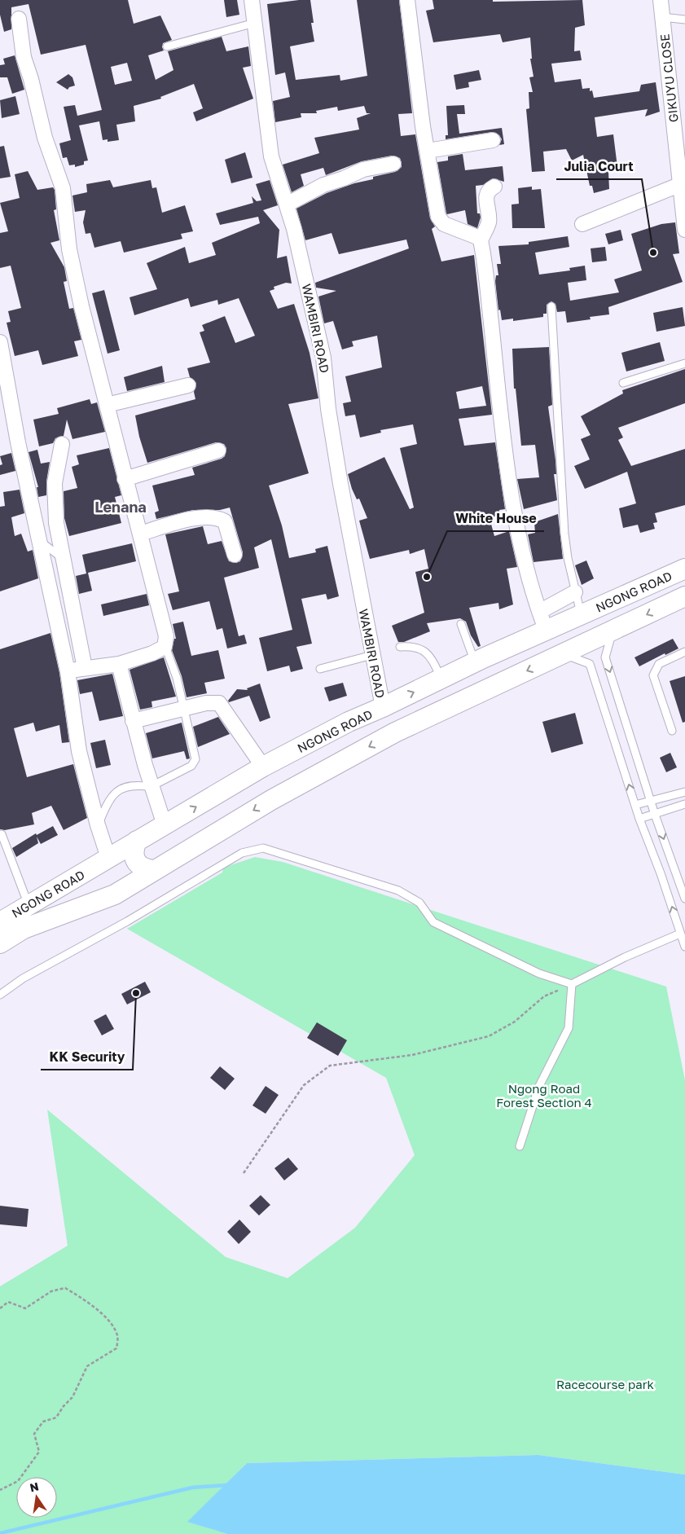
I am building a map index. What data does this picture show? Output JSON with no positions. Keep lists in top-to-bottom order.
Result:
{
  "streets": {
    "main road": ["NGONG ROAD"],
    "street": ["GIKUYU CLOSE", "WAMBIRI ROAD"]
  },
  "crossings": [
    ["WAMBIRI ROAD", "NGONG ROAD"]
  ],
  "districts": ["Lenana"],
  "parks": ["Ngong Road Forest Section 4", "Racecourse park"],
  "places": ["Julia Court", "White House", "KK Security"],
  "north": "top"
}
